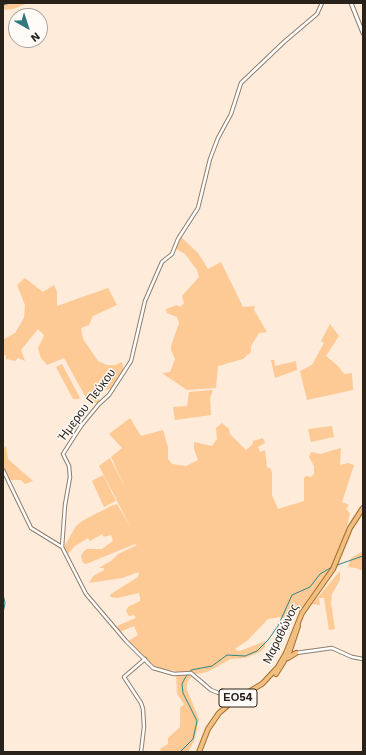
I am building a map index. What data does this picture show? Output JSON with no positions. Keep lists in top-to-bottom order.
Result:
{
  "streets": {
    "main road": ["Μαραθώνος", "ΕΟ54"],
    "street": ["Ήμερου Πεύκου"]
  },
  "north": "bottom right"
}
